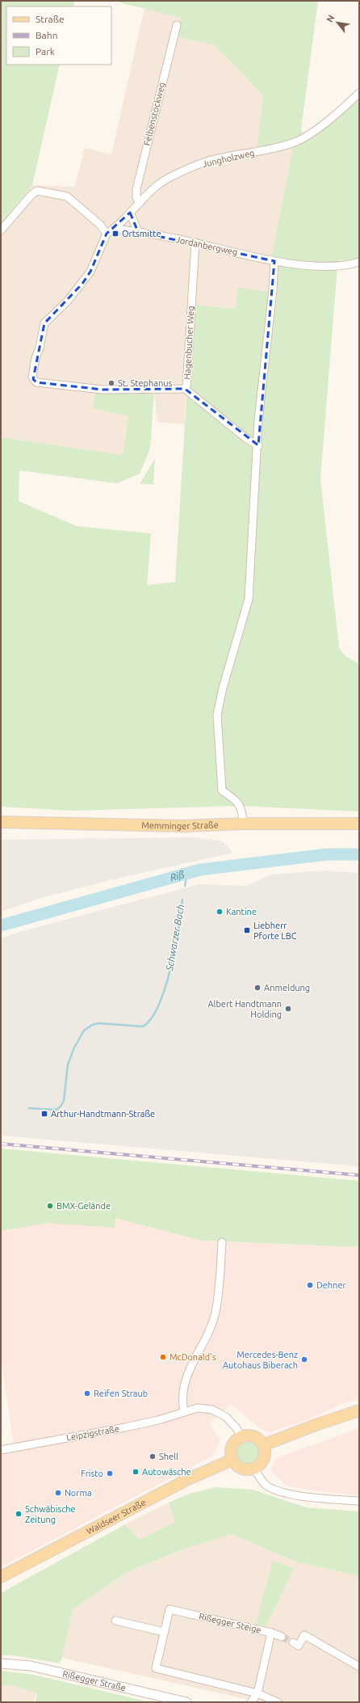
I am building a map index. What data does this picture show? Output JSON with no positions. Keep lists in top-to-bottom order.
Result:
{
  "streets": {
    "main road": ["Memminger Straße", "Waldseer Straße"],
    "street": [
      "Felbenstockweg",
      "Jungholzweg",
      "Jordanbergweg",
      "Hagenbucher Weg",
      "Leipzigstraße",
      "Rißegger Steige",
      "Rißegger Straße"
    ]
  },
  "crossings": [
    ["Felbenstockweg", "Jungholzweg"],
    ["Jungholzweg", "Jordanbergweg"],
    ["Jungholzweg", "Hagenbucher Weg"],
    ["Jordanbergweg", "Hagenbucher Weg"],
    ["Leipzigstraße", "Waldseer Straße"]
  ],
  "water": ["Riß", "Schwarzer Bach"],
  "places": {
    "transit": ["Ortsmitte", "Liebherr Pforte LBC", "Arthur-Handtmann-Straße"],
    "other": [
      "St. Stephanus",
      "Kantine",
      "Anmeldung",
      "Albert Handtmann Holding",
      "BMX-Gelände",
      "Dehner",
      "McDonald's",
      "Mercedes-Benz Autohaus Biberach",
      "Reifen Straub",
      "Shell",
      "Autowäsche",
      "Fristo",
      "Norma",
      "Schwäbische Zeitung"
    ]
  },
  "legend": ["Straße", "Bahn", "Park"],
  "north": "top left"
}
